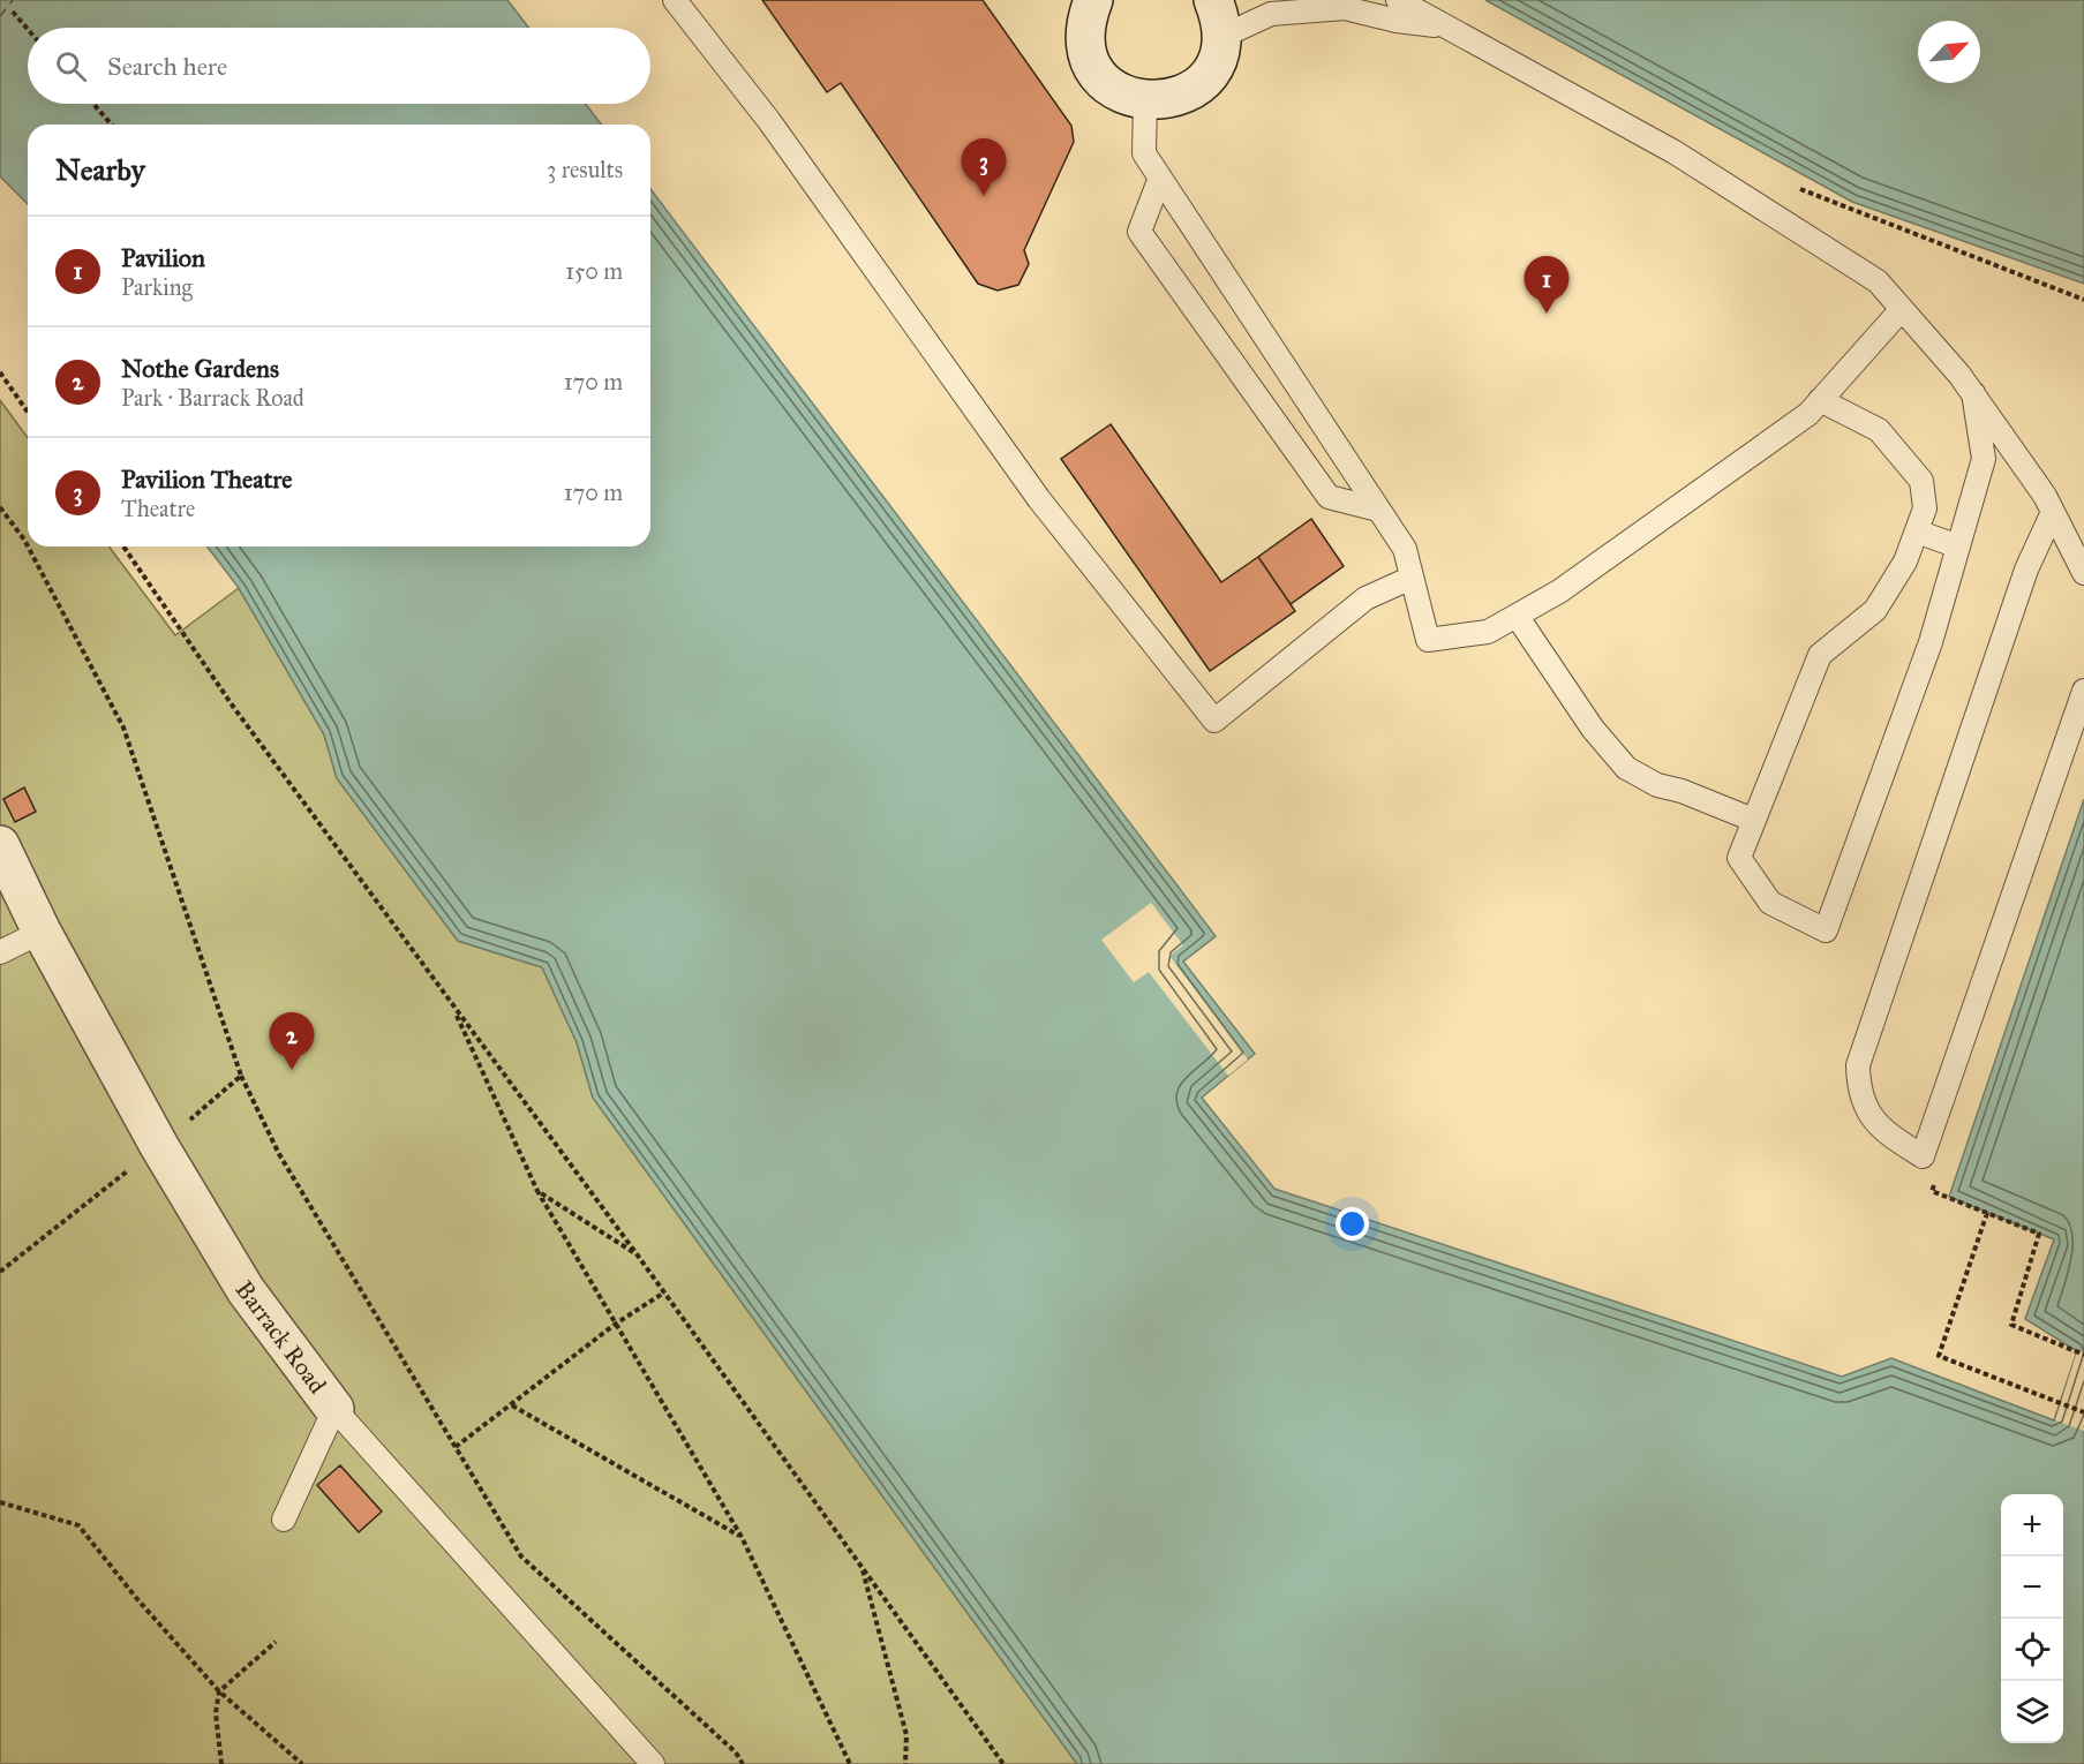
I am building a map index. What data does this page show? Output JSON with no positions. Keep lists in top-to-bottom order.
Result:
{
  "streets": {
    "street": ["Barrack Road"]
  },
  "north": "top right",
  "page": {
    "search": "Search here",
    "heading": ["Nearby", "3 results"],
    "pins": ["3", "1", "2"],
    "list": [
      {
        "mark": "1",
        "name": "Pavilion",
        "note": "Parking",
        "value": "150 m"
      },
      {
        "mark": "2",
        "name": "Nothe Gardens",
        "note": "Park · Barrack Road",
        "value": "170 m"
      },
      {
        "mark": "3",
        "name": "Pavilion Theatre",
        "note": "Theatre",
        "value": "170 m"
      }
    ],
    "map_buttons": ["+", "−"]
  }
}
